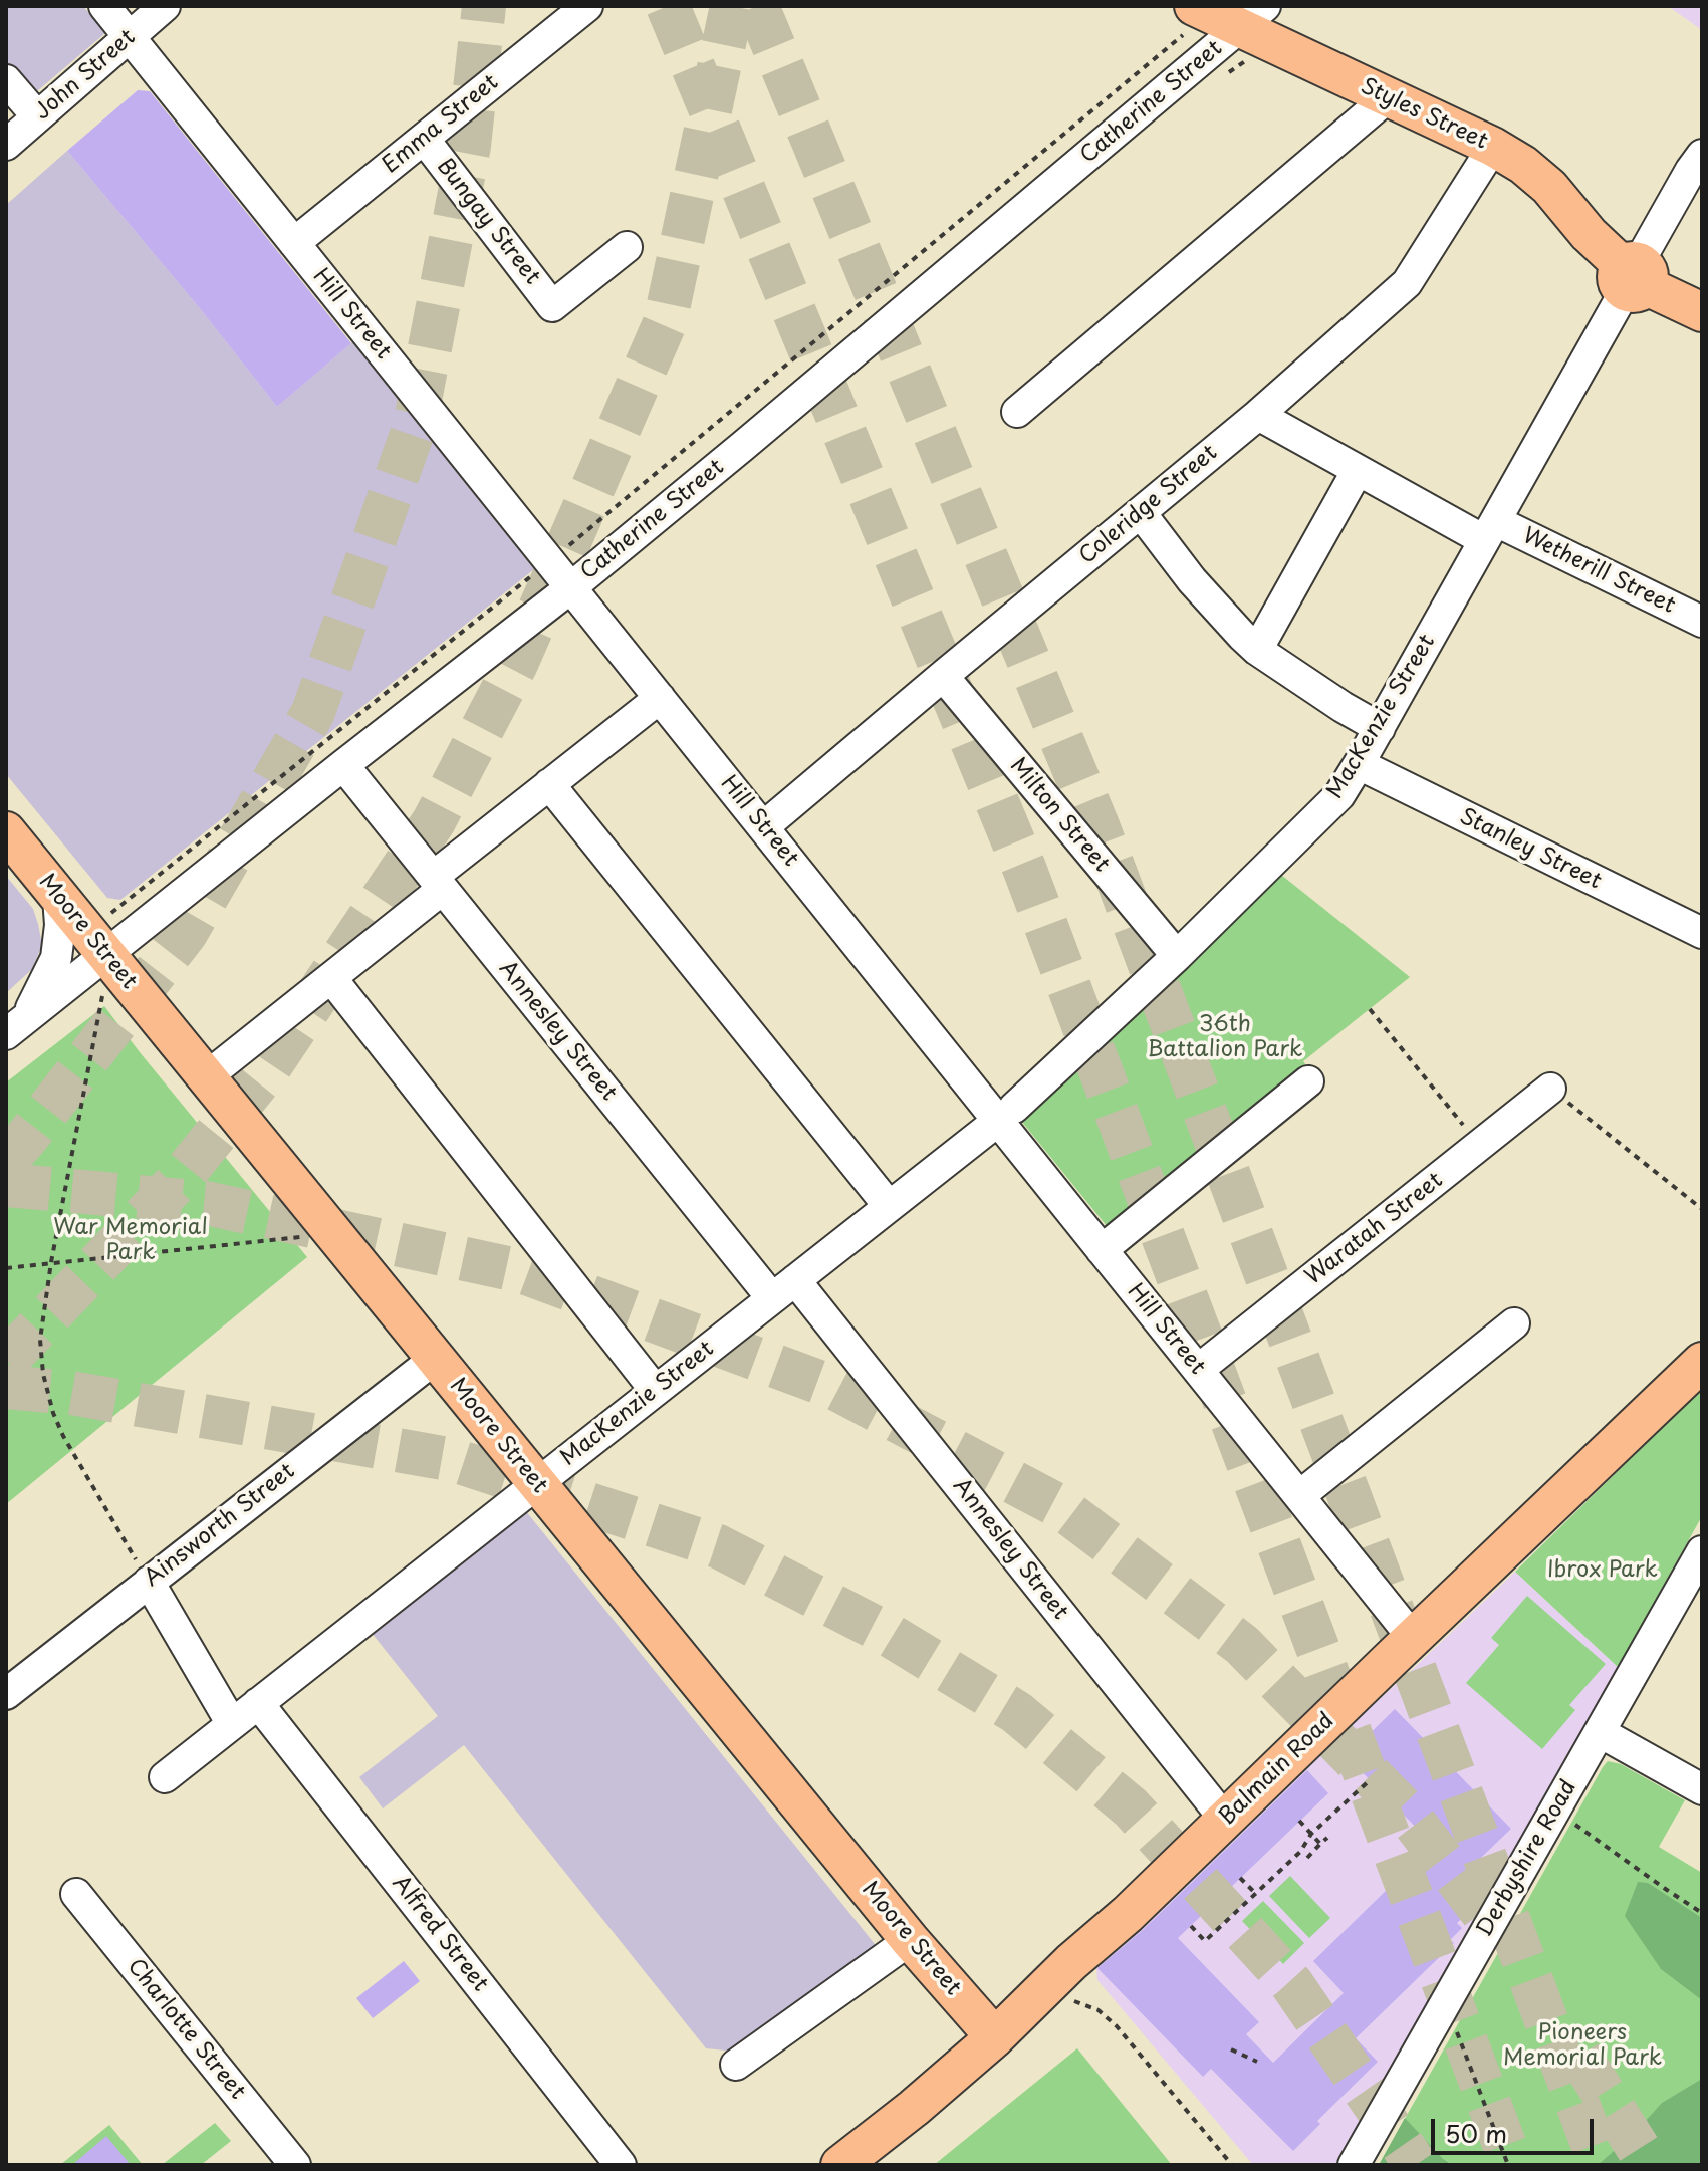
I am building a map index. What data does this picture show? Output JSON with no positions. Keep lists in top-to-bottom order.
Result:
{
  "streets": {
    "main road": ["Styles Street", "Moore Street", "Balmain Road"],
    "street": [
      "John Street",
      "Catherine Street",
      "Emma Street",
      "Bungay Street",
      "Hill Street",
      "Coleridge Street",
      "Wetherill Street",
      "MacKenzie Street",
      "Milton Street",
      "Stanley Street",
      "Annesley Street",
      "Waratah Street",
      "Ainsworth Street",
      "Derbyshire Road",
      "Alfred Street",
      "Charlotte Street"
    ]
  },
  "crossings": [
    ["John Street", "Hill Street"],
    ["Catherine Street", "Styles Street"],
    ["Catherine Street", "Hill Street"],
    ["Catherine Street", "Moore Street"],
    ["Catherine Street", "Annesley Street"],
    ["Styles Street", "Coleridge Street"],
    ["Styles Street", "MacKenzie Street"],
    ["Emma Street", "Bungay Street"],
    ["Emma Street", "Hill Street"],
    ["Hill Street", "Coleridge Street"],
    ["Hill Street", "MacKenzie Street"],
    ["Hill Street", "Waratah Street"],
    ["Hill Street", "Balmain Road"],
    ["Coleridge Street", "Wetherill Street"],
    ["Coleridge Street", "Milton Street"],
    ["Wetherill Street", "MacKenzie Street"],
    ["MacKenzie Street", "Milton Street"],
    ["MacKenzie Street", "Stanley Street"],
    ["MacKenzie Street", "Moore Street"],
    ["MacKenzie Street", "Annesley Street"],
    ["MacKenzie Street", "Alfred Street"],
    ["Moore Street", "Ainsworth Street"],
    ["Moore Street", "Balmain Road"],
    ["Annesley Street", "Balmain Road"]
  ],
  "parks": [
    "36th Battalion Park",
    "War Memorial Park",
    "Ibrox Park",
    "Pioneers Memorial Park"
  ],
  "scale_bar": "50 m"
}
